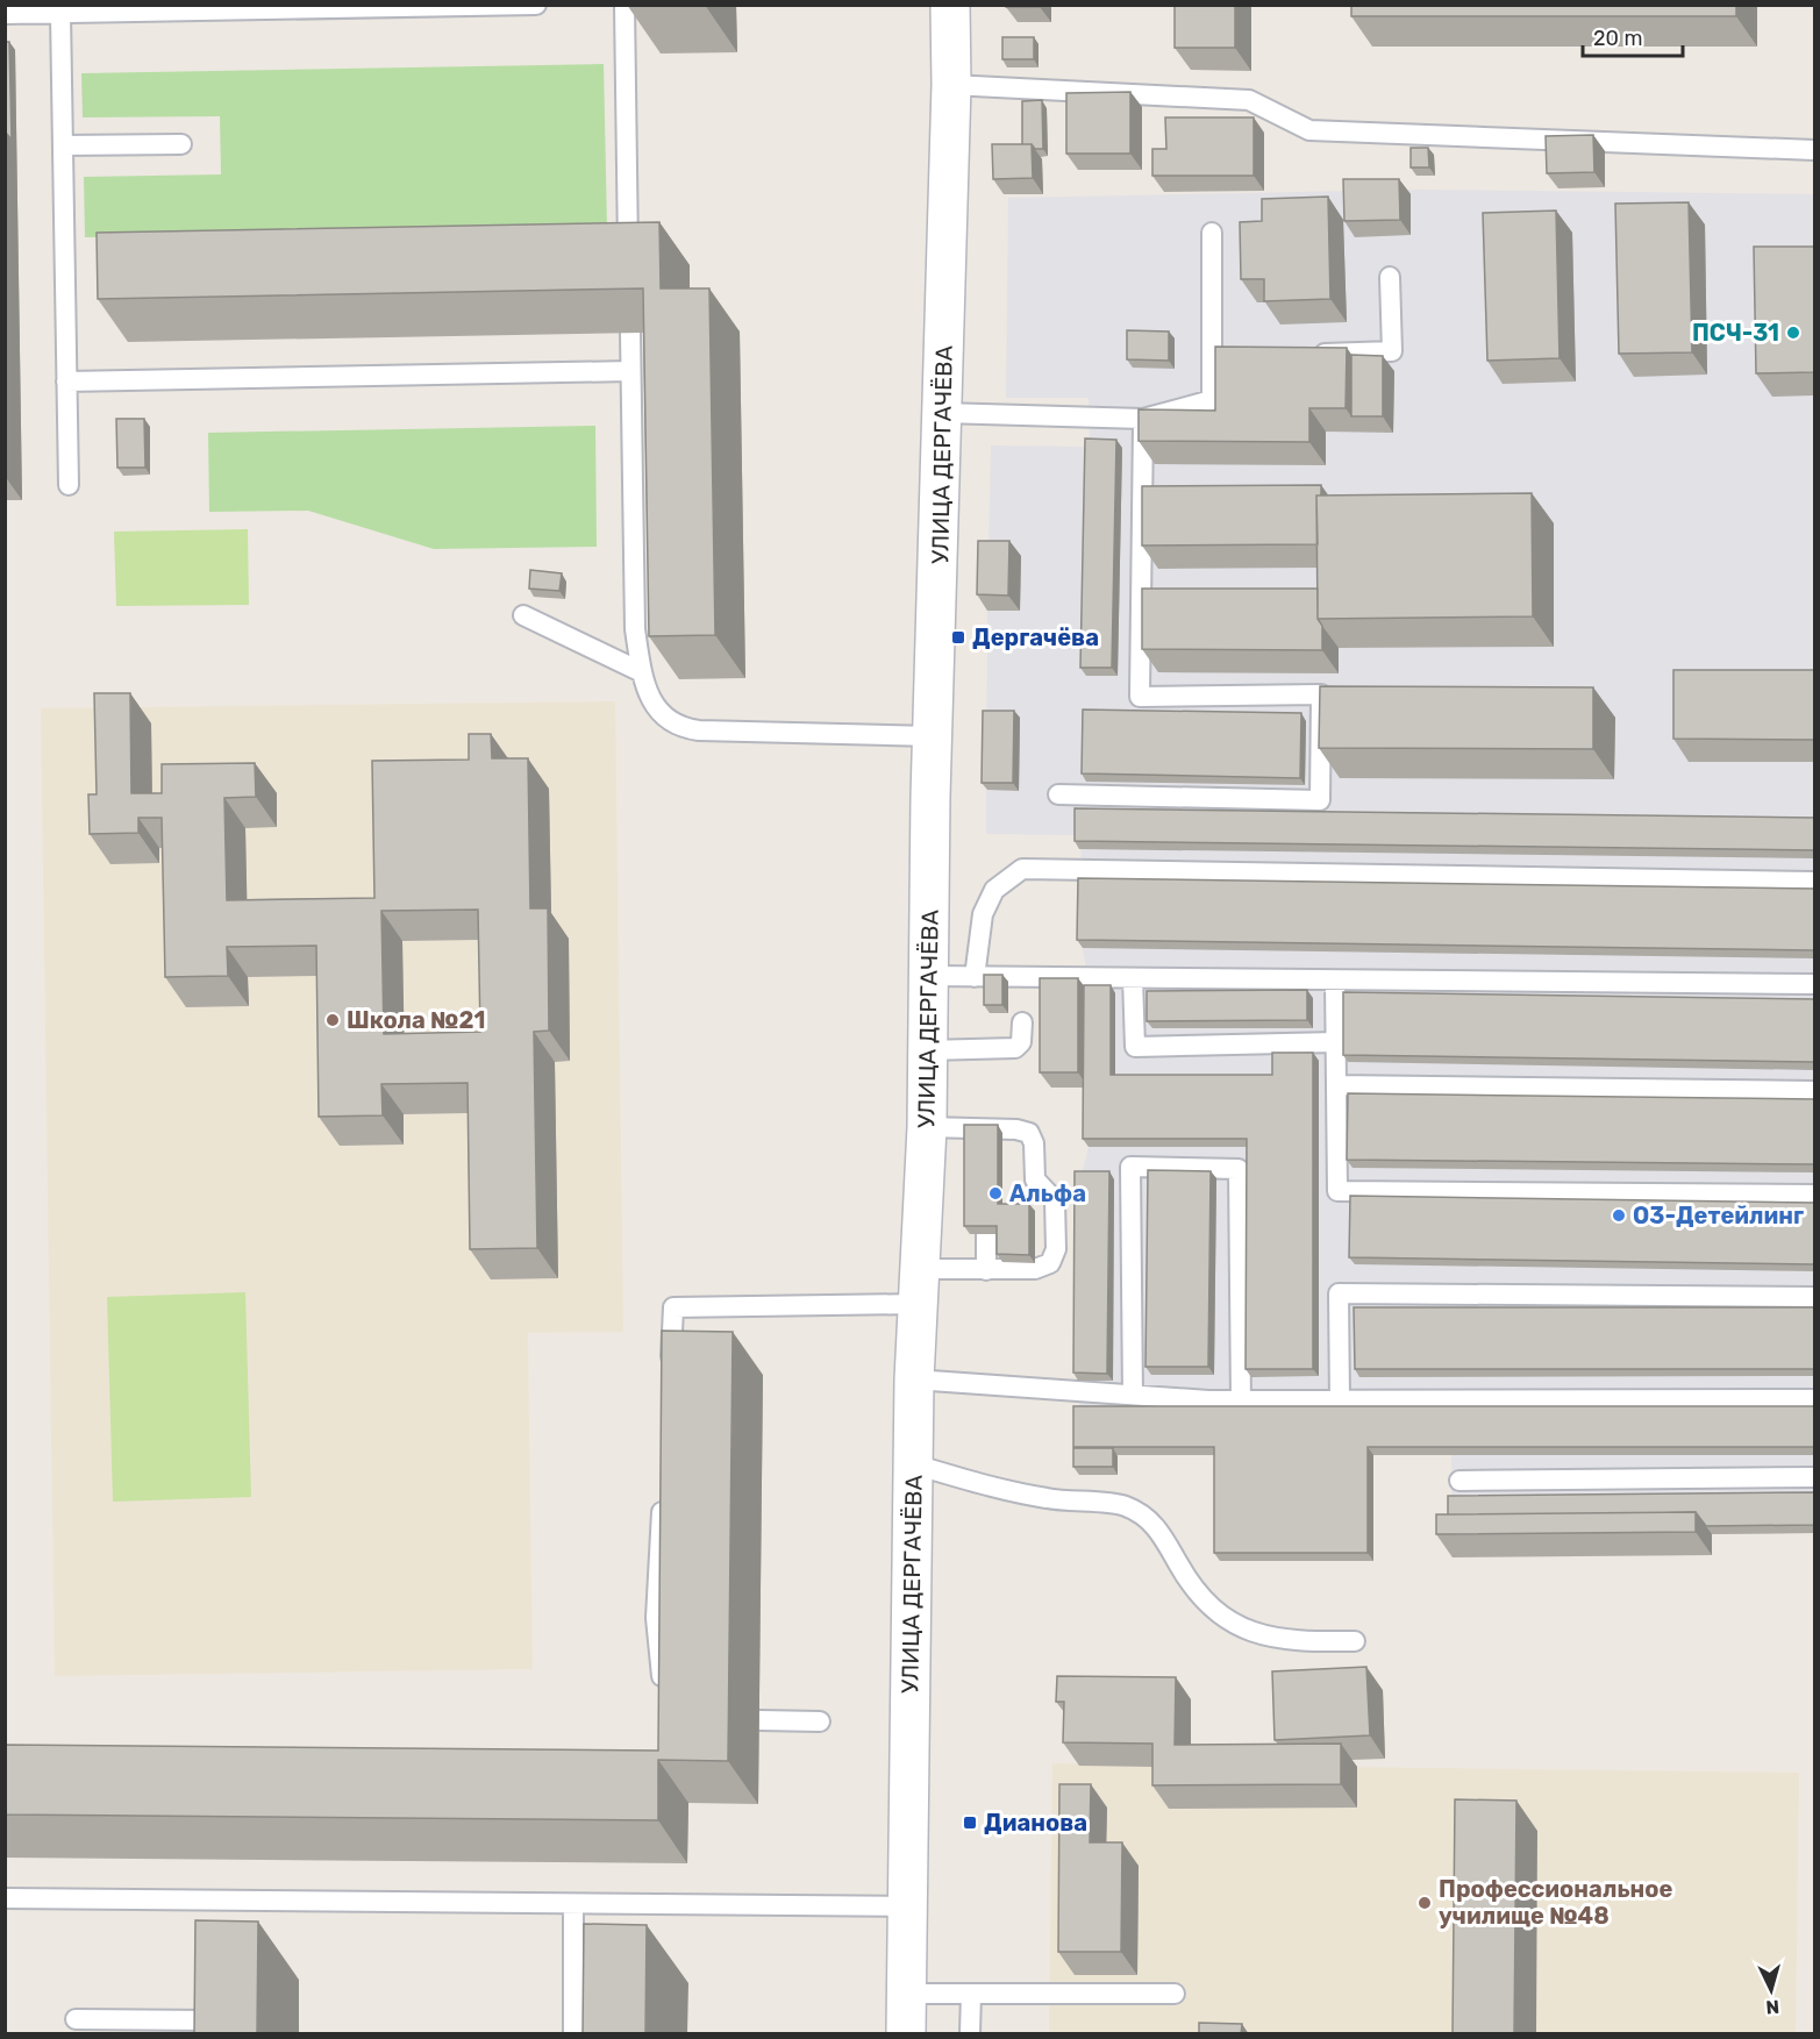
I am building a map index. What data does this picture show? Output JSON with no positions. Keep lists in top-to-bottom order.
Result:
{
  "streets": {
    "street": ["УЛИЦА ДЕРГАЧЁВА"]
  },
  "places": {
    "other": [
      "ПСЧ-31",
      "Школа №21",
      "Альфа",
      "О3-Детейлинг",
      "Профессиональное училище №48"
    ],
    "transit": ["Дергачёва", "Дианова"]
  },
  "scale_bar": "20 m",
  "north": "bottom"
}
